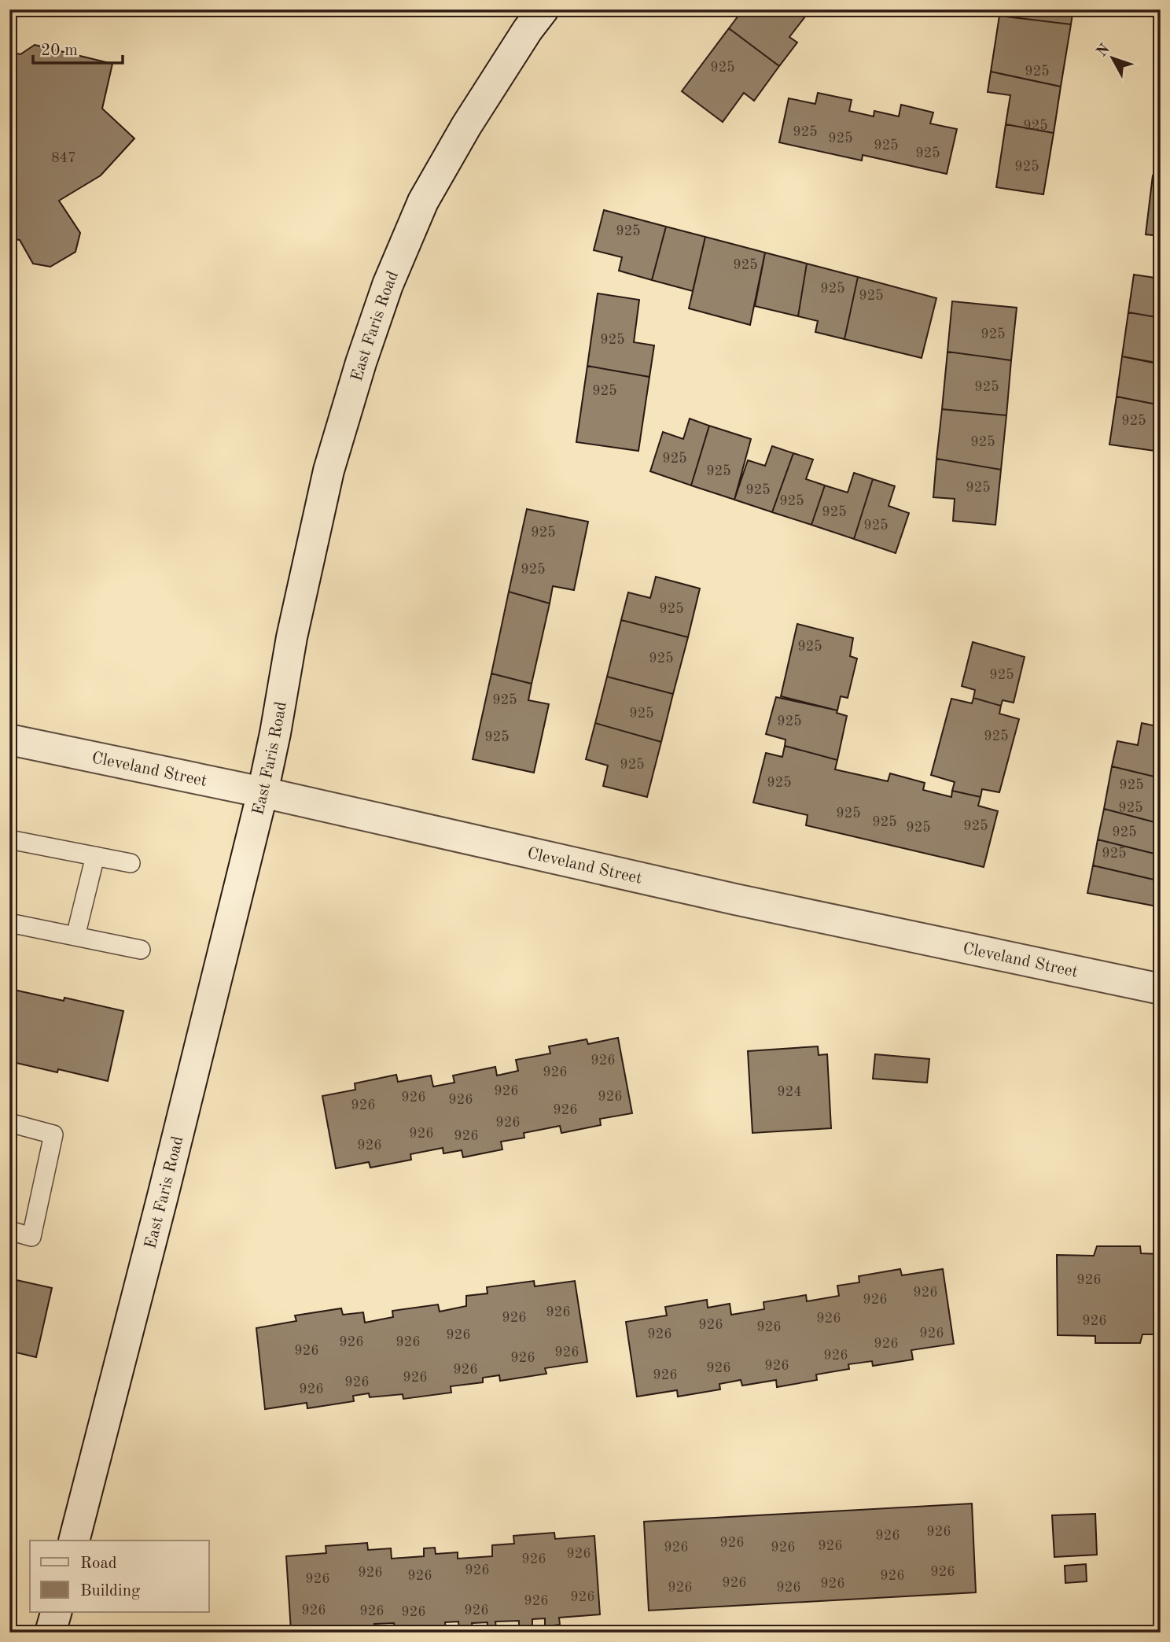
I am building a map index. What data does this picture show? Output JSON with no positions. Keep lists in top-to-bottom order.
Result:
{
  "streets": {
    "main road": ["East Faris Road", "Cleveland Street"]
  },
  "crossings": [
    ["East Faris Road", "Cleveland Street"]
  ],
  "house_numbers": [
    "925",
    "925",
    "925",
    "925",
    "925",
    "925",
    "925",
    "847",
    "925",
    "925",
    "925",
    "925",
    "925",
    "925",
    "925",
    "925",
    "925",
    "925",
    "925",
    "925",
    "925",
    "925",
    "925",
    "925",
    "925",
    "925",
    "925",
    "925",
    "925",
    "925",
    "925",
    "925",
    "925",
    "925",
    "925",
    "925",
    "925",
    "925",
    "925",
    "925",
    "925",
    "925",
    "925",
    "925",
    "925",
    "925",
    "925",
    "926",
    "926",
    "926",
    "924",
    "926",
    "926",
    "926",
    "926",
    "926",
    "926",
    "926",
    "926",
    "926",
    "926",
    "926",
    "926",
    "926",
    "926",
    "926",
    "926",
    "926",
    "926",
    "926",
    "926",
    "926",
    "926",
    "926",
    "926",
    "926",
    "926",
    "926",
    "926",
    "926",
    "926",
    "926",
    "926",
    "926",
    "926",
    "926",
    "926",
    "926",
    "926",
    "926",
    "926",
    "926",
    "926",
    "926",
    "926",
    "926",
    "926",
    "926",
    "926",
    "926",
    "926",
    "926",
    "926",
    "926",
    "926",
    "926",
    "926",
    "926",
    "926",
    "926"
  ],
  "legend": ["Road", "Building"],
  "scale_bar": "20 m",
  "north": "top left"
}
